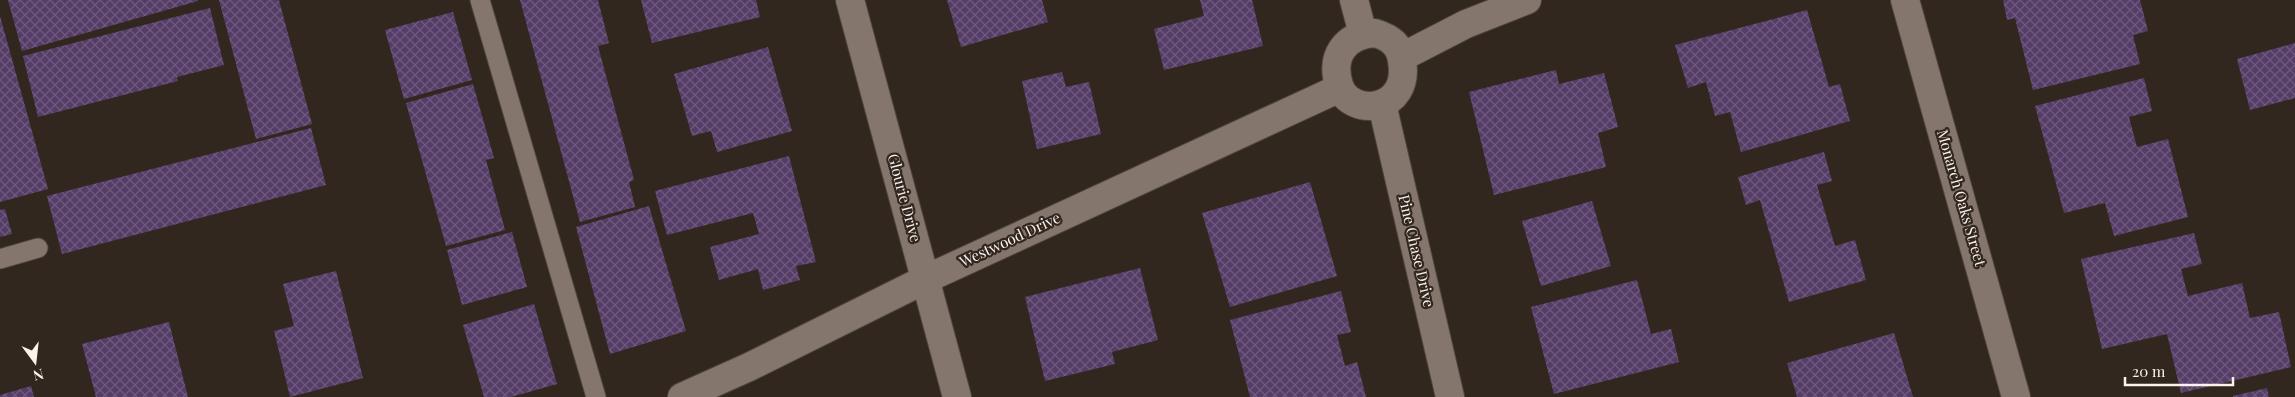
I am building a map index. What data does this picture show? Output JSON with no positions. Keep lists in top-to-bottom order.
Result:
{
  "streets": {
    "street": [
      "Glourie Drive",
      "Monarch Oaks Street",
      "Westwood Drive",
      "Pine Chase Drive"
    ]
  },
  "crossings": [
    ["Glourie Drive", "Westwood Drive"],
    ["Westwood Drive", "Pine Chase Drive"]
  ],
  "scale_bar": "20 m",
  "north": "bottom"
}
